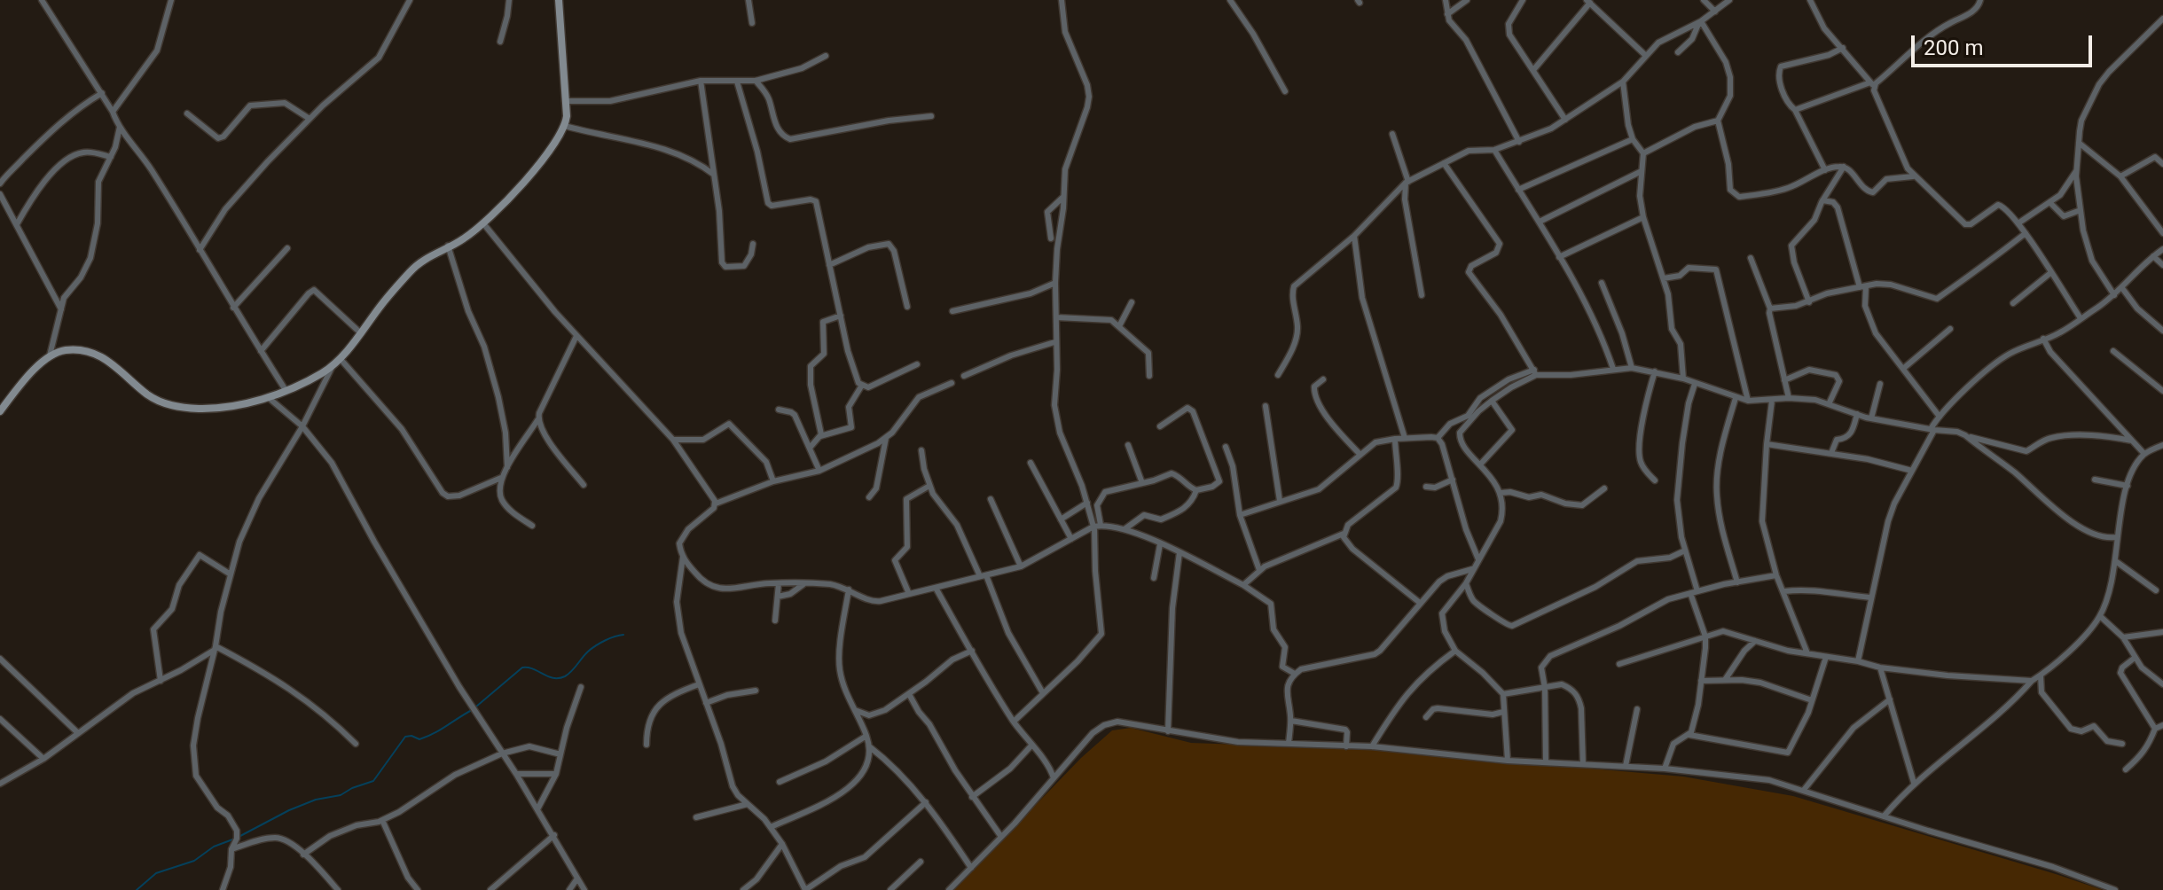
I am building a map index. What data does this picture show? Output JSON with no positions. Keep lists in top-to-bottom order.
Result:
{
  "scale_bar": "200 m"
}
